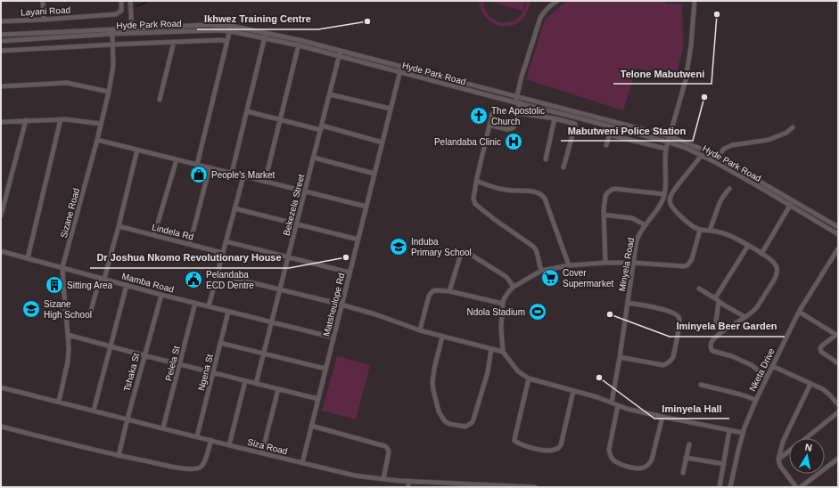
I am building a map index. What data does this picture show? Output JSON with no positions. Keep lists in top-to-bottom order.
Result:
{
  "streets": {
    "street": [
      "Layani Road",
      "Hyde Park Road",
      "Bekezela Street",
      "Sizane Road",
      "Lindela Rd",
      "Minyela Road",
      "Mamba Road",
      "Matsheulope Rd",
      "Pelela St",
      "Nketa Drive",
      "Tshaka St",
      "Ngena St",
      "Siza Road"
    ]
  },
  "crossings": [
    ["Hyde Park Road", "Bekezela Street"],
    ["Hyde Park Road", "Sizane Road"],
    ["Hyde Park Road", "Minyela Road"],
    ["Hyde Park Road", "Matsheulope Rd"],
    ["Bekezela Street", "Mamba Road"],
    ["Sizane Road", "Mamba Road"],
    ["Sizane Road", "Siza Road"],
    ["Mamba Road", "Matsheulope Rd"],
    ["Mamba Road", "Pelela St"],
    ["Mamba Road", "Tshaka St"],
    ["Mamba Road", "Ngena St"],
    ["Matsheulope Rd", "Siza Road"],
    ["Pelela St", "Siza Road"],
    ["Tshaka St", "Siza Road"],
    ["Ngena St", "Siza Road"]
  ],
  "places": {
    "other": [
      "Telone Mabutweni",
      "Ikhwez Training Centre",
      "Mabutweni Police Station",
      "Dr Joshua Nkomo Revolutionary House",
      "Iminyela Beer Garden",
      "Iminyela Hall"
    ],
    "church": ["The Apostolic Church"],
    "hospital": ["Pelandaba Clinic"],
    "shop": ["People's Market"],
    "school or university": ["Induba Primary School", "Sizane High School"],
    "supermarket": ["Cover Supermarket"],
    "public building": ["Pelandaba ECD Dentre"],
    "building": ["Sitting Area"],
    "sports": ["Ndola Stadium"]
  },
  "north": "top"
}
